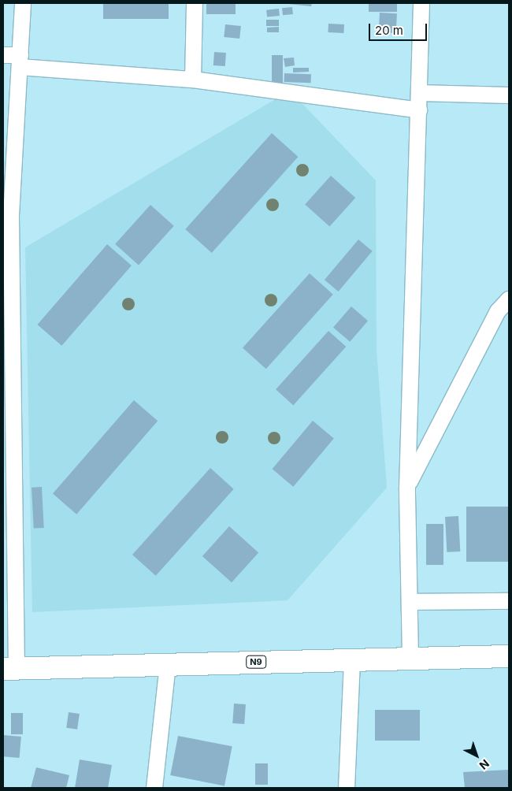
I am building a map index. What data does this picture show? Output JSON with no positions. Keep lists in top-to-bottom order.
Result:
{
  "streets": {
    "main road": ["N9"]
  },
  "scale_bar": "20 m",
  "north": "bottom right"
}
